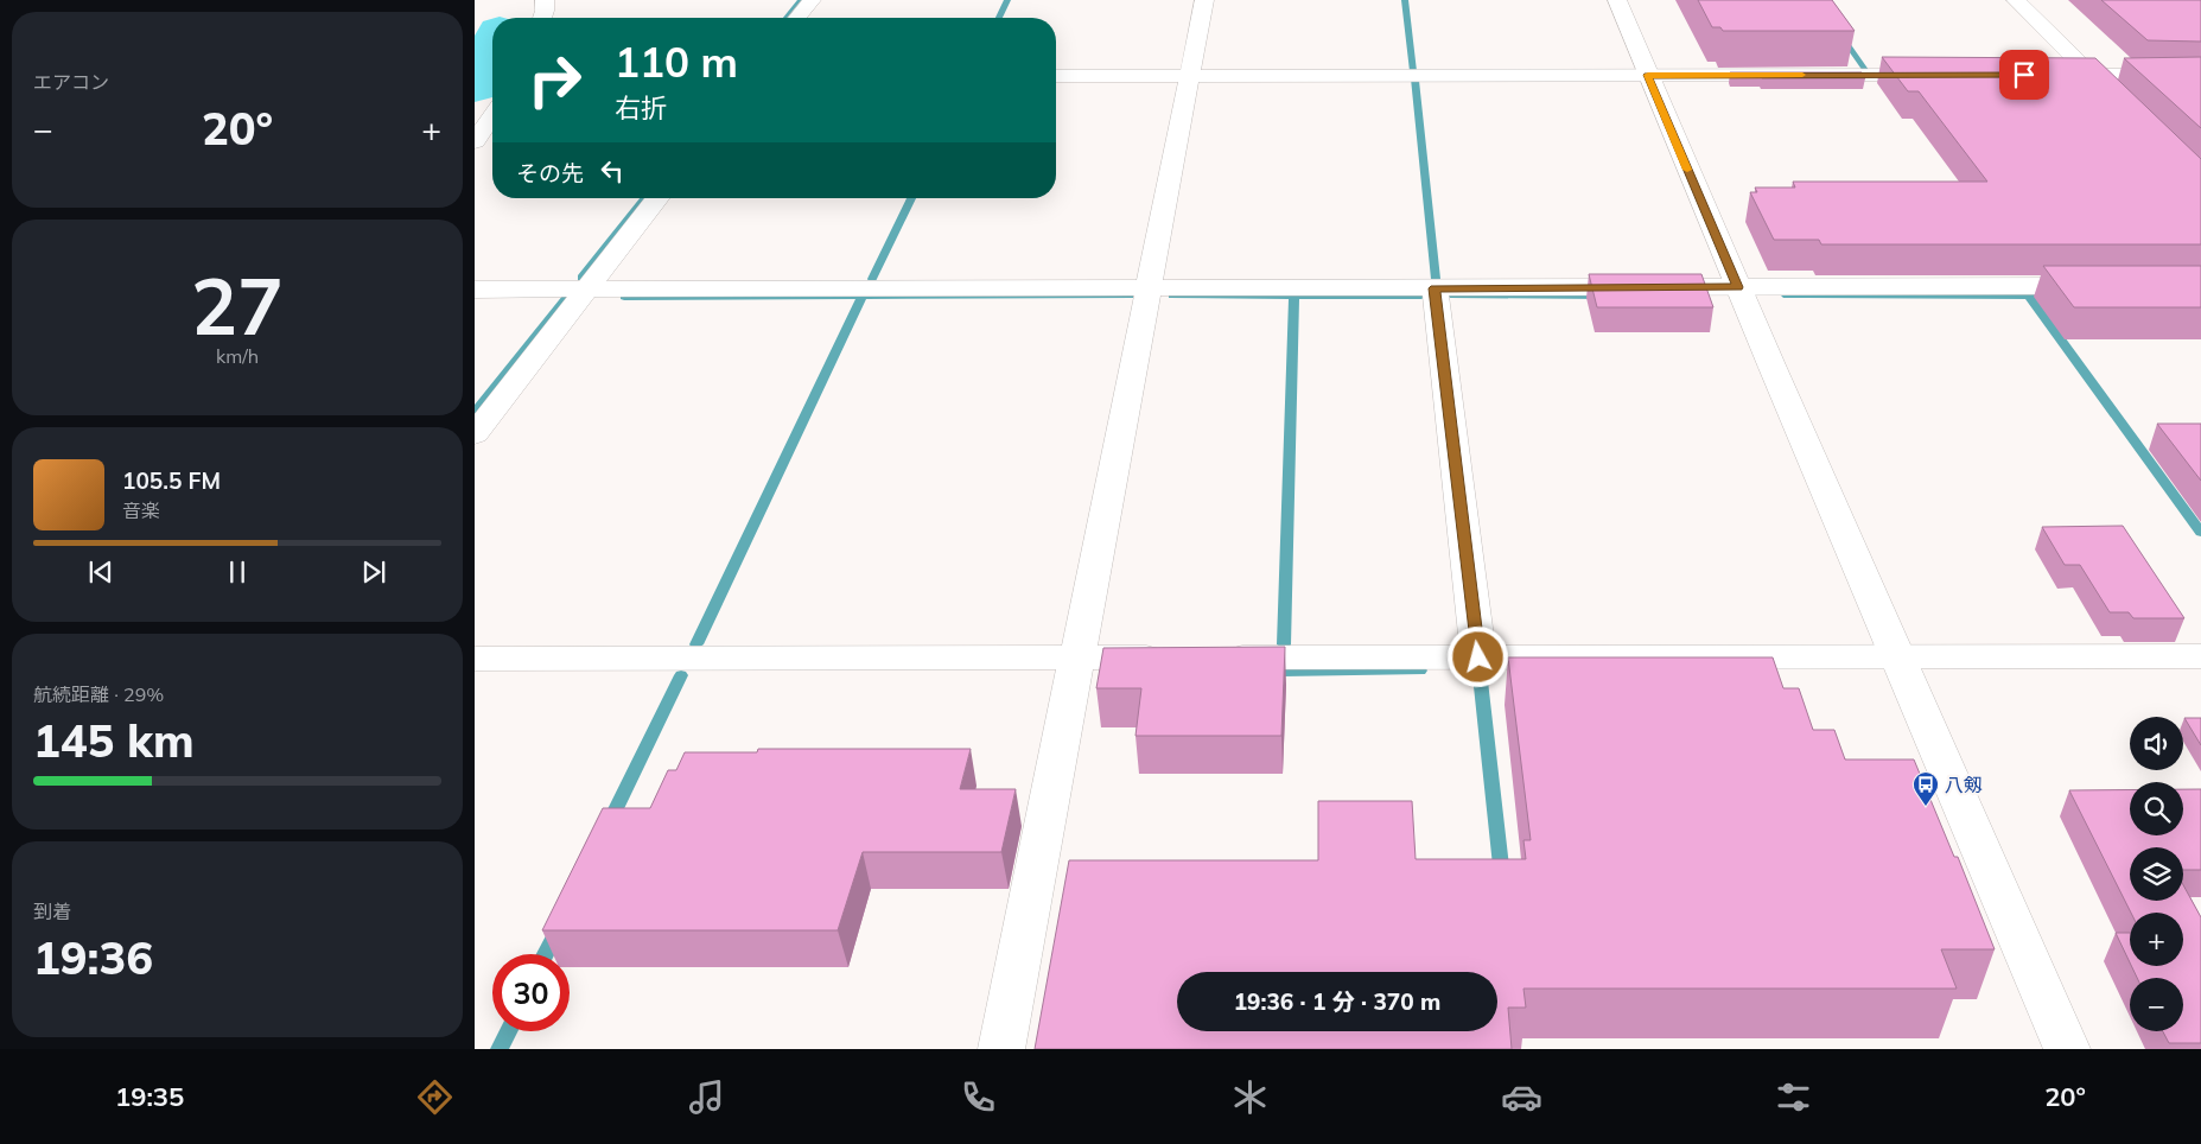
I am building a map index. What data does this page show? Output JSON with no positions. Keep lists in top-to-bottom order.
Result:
{
  "places": {
    "bus stop": ["八剱"]
  },
  "page": {
    "tile": [
      "エアコン",
      ["27", "km/h"],
      ["航続距離 · 29%", "145 km"],
      ["到着", "19:36"]
    ],
    "turn": ["110 m", "右折"],
    "heat": ["−", "20°", "+"],
    "then": "その先",
    "song": ["105.5 FM", "音楽"],
    "map_buttons": ["+", "−"],
    "limit": "30",
    "trip": "19:36 · 1 分 · 370 m",
    "tabs": ["19:35", "20°"]
  }
}
